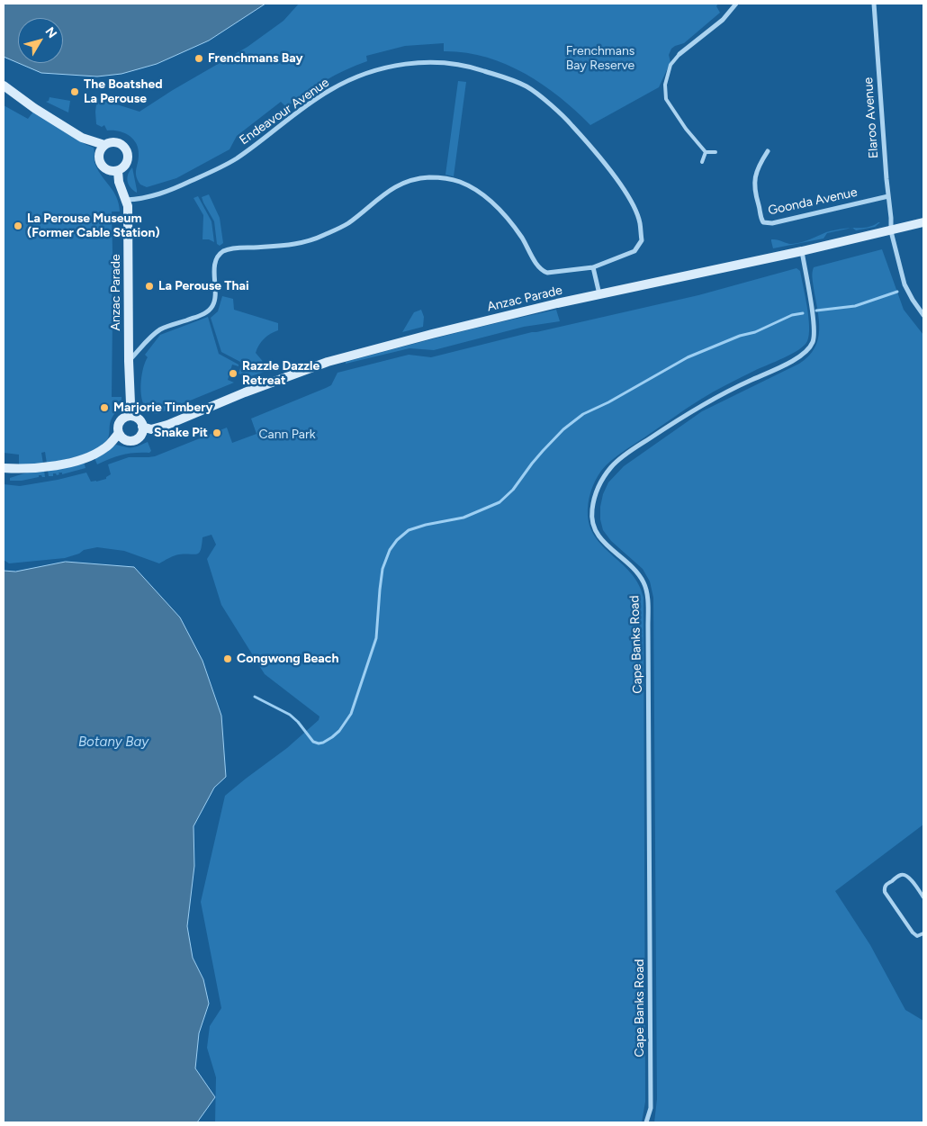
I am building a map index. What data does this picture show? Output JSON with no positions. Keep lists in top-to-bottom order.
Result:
{
  "streets": {
    "main road": ["Anzac Parade"],
    "street": [
      "Endeavour Avenue",
      "Elaroo Avenue",
      "Goonda Avenue",
      "Cape Banks Road"
    ]
  },
  "crossings": [
    ["Endeavour Avenue", "Anzac Parade"],
    ["Elaroo Avenue", "Goonda Avenue"],
    ["Elaroo Avenue", "Anzac Parade"],
    ["Anzac Parade", "Cape Banks Road"]
  ],
  "water": ["Botany Bay"],
  "parks": ["Frenchmans Bay Reserve", "Cann Park"],
  "places": [
    "Frenchmans Bay",
    "The Boatshed La Perouse",
    "La Perouse Museum (Former Cable Station)",
    "La Perouse Thai",
    "Razzle Dazzle Retreat",
    "Marjorie Timbery",
    "Snake Pit",
    "Congwong Beach"
  ],
  "north": "top right"
}
